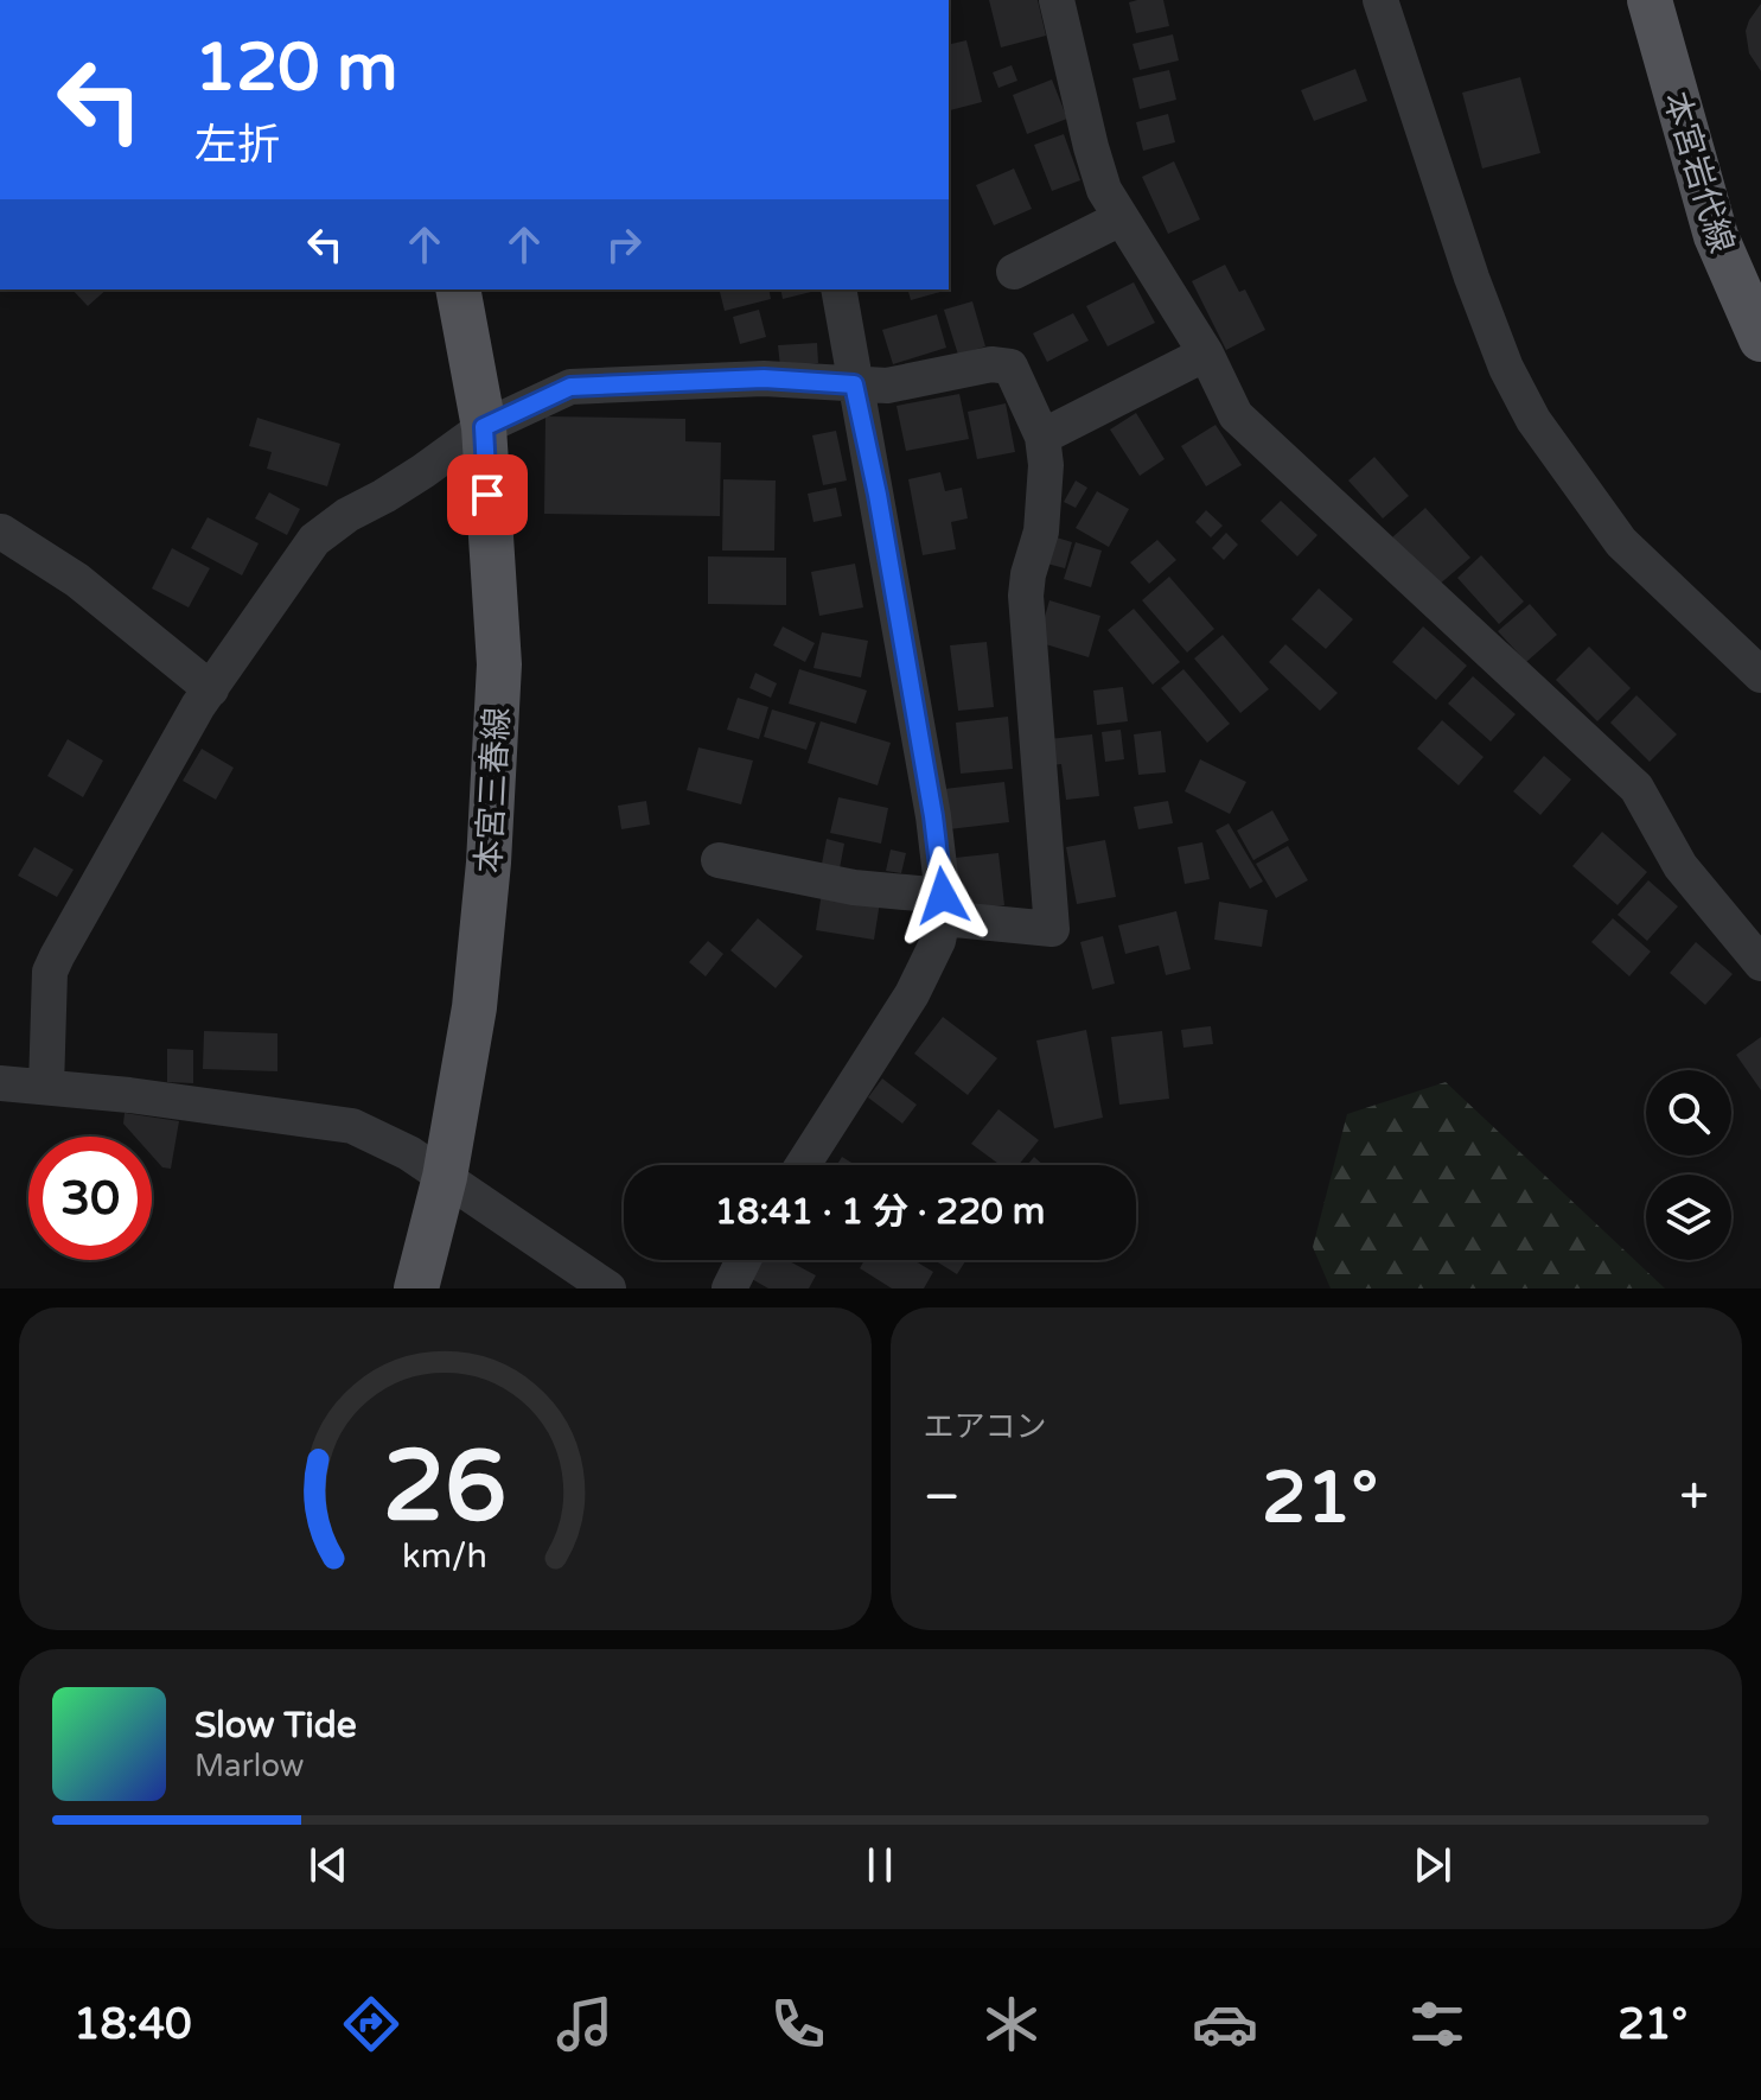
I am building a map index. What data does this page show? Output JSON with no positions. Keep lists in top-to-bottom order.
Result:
{
  "streets": {
    "main road": ["本宮岩代線", "本宮三春線"]
  },
  "page": {
    "turn": ["120 m", "左折"],
    "limit": "30",
    "trip": "18:41 · 1 分 · 220 m",
    "tile": "エアコン",
    "heat": ["−", "21°", "+"],
    "song": ["Slow Tide", "Marlow"],
    "tabs": ["18:40", "21°"],
    "gauge": ["26", "km/h"]
  }
}
